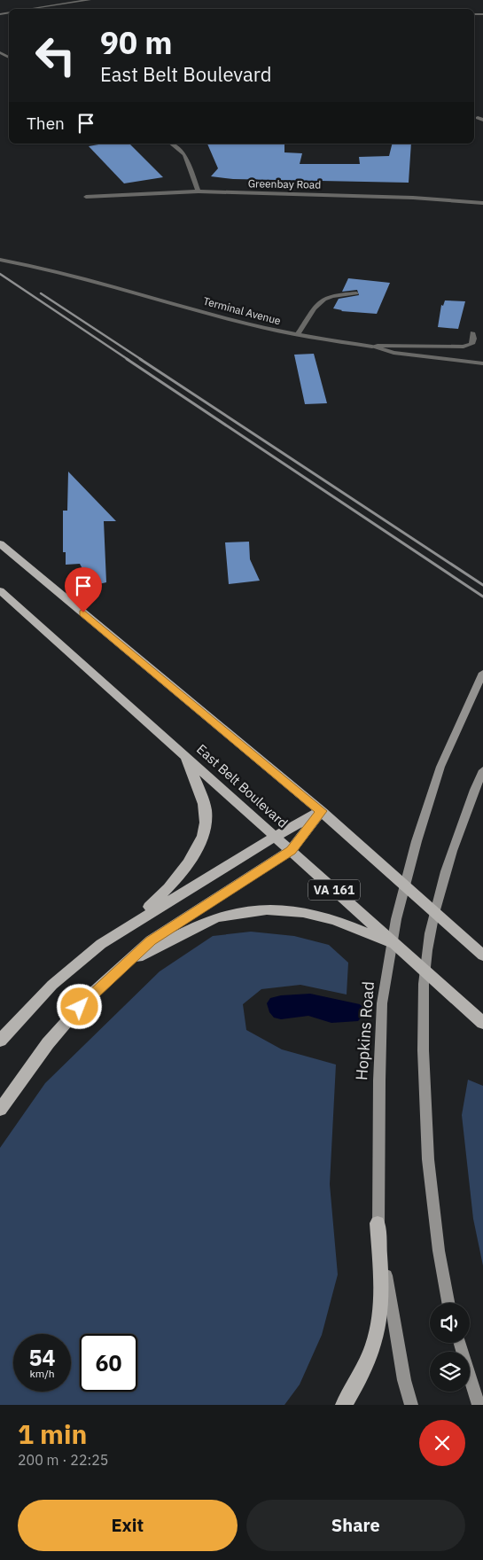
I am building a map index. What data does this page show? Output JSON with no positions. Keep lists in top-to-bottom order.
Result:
{
  "streets": {
    "main road": ["East Belt Boulevard", "VA 161", "Hopkins Road"],
    "street": ["Greenbay Road", "Terminal Avenue"]
  },
  "page": {
    "turn": ["90 m", "East Belt Boulevard"],
    "then": "Then",
    "speed": "54 km/h",
    "limit": "60",
    "heading": ["1 min", "200 m · 22:25"],
    "buttons": ["Exit", "Share"]
  }
}
